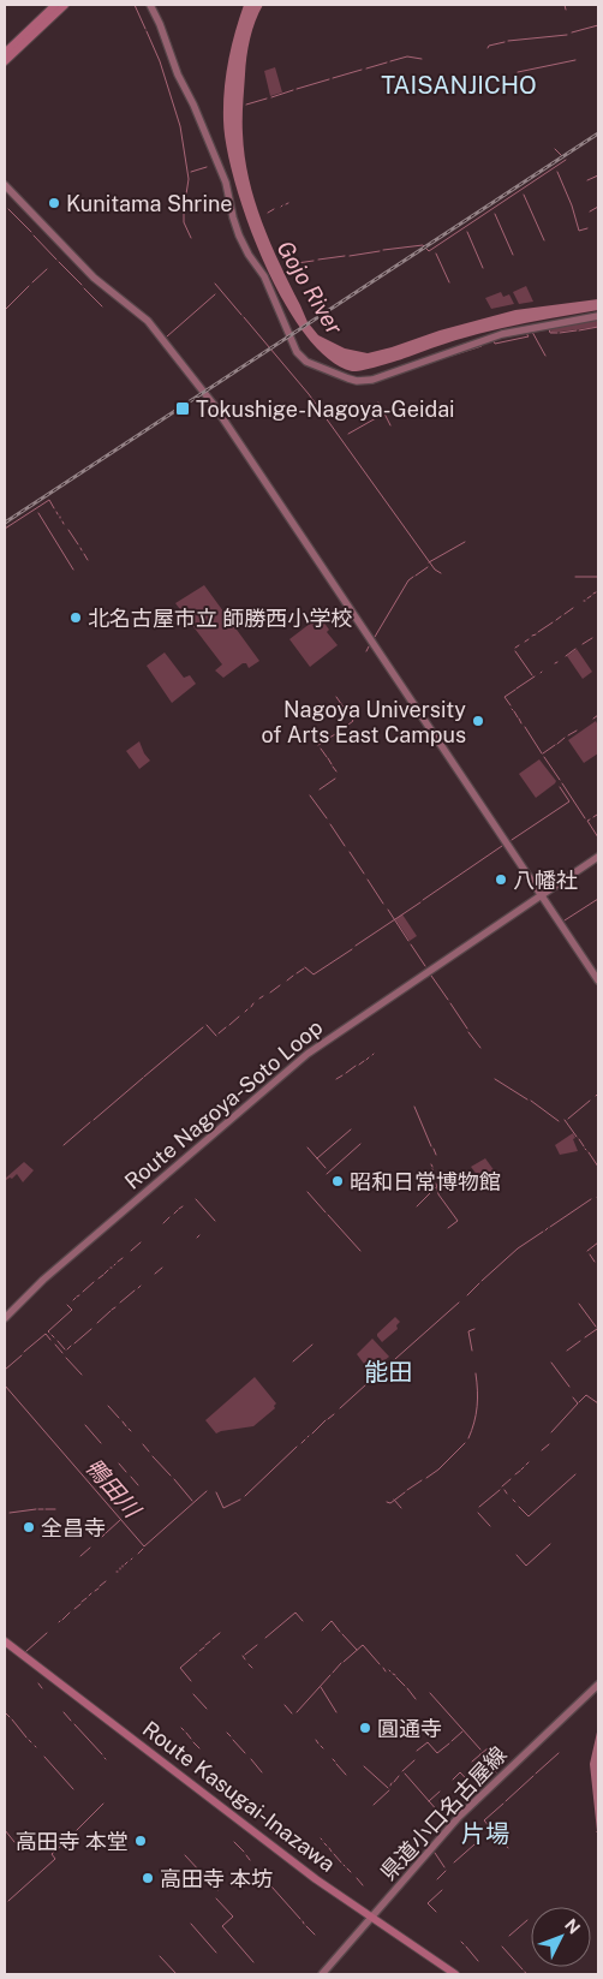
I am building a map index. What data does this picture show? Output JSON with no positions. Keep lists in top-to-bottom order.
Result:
{
  "streets": {
    "main road": ["Route Nagoya-Soto Loop", "Route Kasugai-Inazawa", "県道小口名古屋線"]
  },
  "crossings": [
    ["Route Kasugai-Inazawa", "県道小口名古屋線"]
  ],
  "districts": ["TAISANJICHO", "能田", "片場"],
  "water": ["Gojo River", "鴨田川"],
  "places": {
    "other": [
      "Kunitama Shrine",
      "北名古屋市立 師勝西小学校",
      "Nagoya University of Arts East Campus",
      "八幡社",
      "昭和日常博物館",
      "全昌寺",
      "圓通寺",
      "高田寺 本堂",
      "高田寺 本坊"
    ],
    "transit": ["Tokushige-Nagoya-Geidai"]
  },
  "north": "top right"
}
